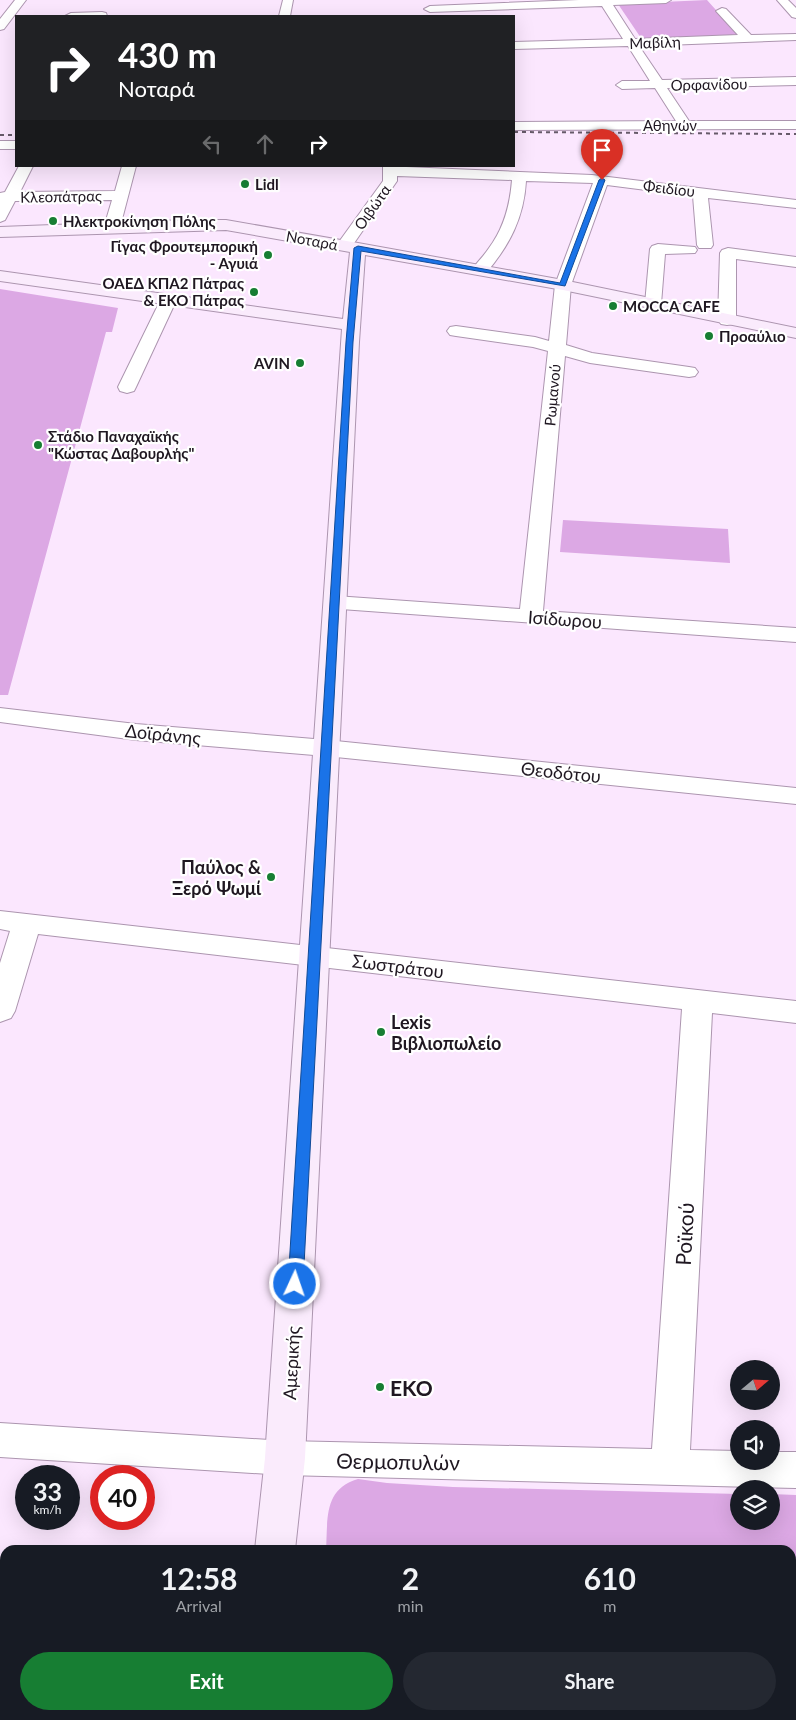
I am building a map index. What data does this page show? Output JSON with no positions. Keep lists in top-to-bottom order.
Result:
{
  "streets": {
    "street": [
      "Μαβίλη",
      "Ορφανίδου",
      "Αθηνών",
      "Φειδίου",
      "Κλεοπάτρας",
      "Οιβώτα",
      "Νοταρά",
      "Ρωμανού",
      "Ισίδωρου",
      "Δοϊράνης",
      "Θεοδότου",
      "Σωστράτου",
      "Ροϊκού",
      "Αμερικής",
      "Θερμοπυλών"
    ]
  },
  "crossings": [
    ["Φειδίου", "Οιβώτα"],
    ["Φειδίου", "Ρωμανού"],
    ["Οιβώτα", "Νοταρά"],
    ["Οιβώτα", "Αμερικής"],
    ["Νοταρά", "Ρωμανού"],
    ["Νοταρά", "Αμερικής"],
    ["Ρωμανού", "Ισίδωρου"],
    ["Ισίδωρου", "Αμερικής"],
    ["Δοϊράνης", "Θεοδότου"],
    ["Δοϊράνης", "Αμερικής"],
    ["Θεοδότου", "Αμερικής"],
    ["Σωστράτου", "Ροϊκού"],
    ["Σωστράτου", "Αμερικής"],
    ["Ροϊκού", "Θερμοπυλών"],
    ["Αμερικής", "Θερμοπυλών"]
  ],
  "places": [
    "Lidl",
    "Ηλεκτροκίνηση Πόλης",
    "Γίγας Φρουτεμπορική - Αγυιά",
    "ΟΑΕΔ ΚΠΑ2 Πάτρας & ΕΚΟ Πάτρας",
    "MOCCA CAFE",
    "Προαύλιο",
    "AVIN",
    "Στάδιο Παναχαϊκής \"Κώστας Δαβουρλής\"",
    "Παύλος & Ξερό Ψωμί",
    "Lexis Βιβλιοπωλείο",
    "EKO"
  ],
  "north": "right",
  "page": {
    "turn": ["430 m", "Νοταρά"],
    "speed": "33 km/h",
    "limit": "40",
    "eta": [
      "12:58",
      "Arrival",
      "2",
      "min",
      "610",
      "m"
    ],
    "buttons": ["Exit", "Share"]
  }
}
